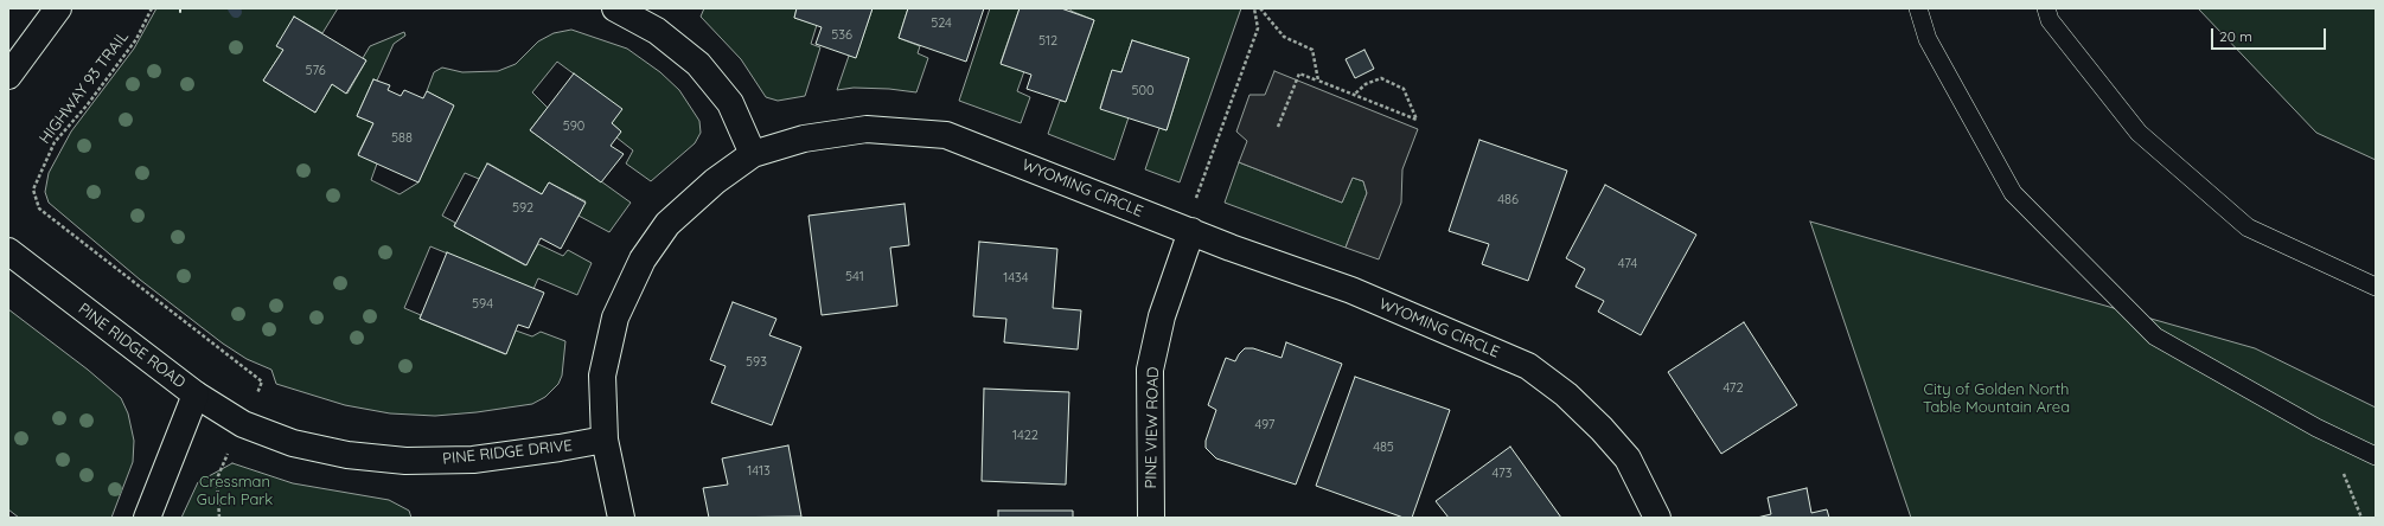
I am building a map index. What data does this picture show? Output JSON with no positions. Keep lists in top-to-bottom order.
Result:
{
  "streets": {
    "main road": [
      "WYOMING CIRCLE",
      "PINE RIDGE ROAD",
      "PINE VIEW ROAD",
      "PINE RIDGE DRIVE"
    ],
    "path": ["HIGHWAY 93 TRAIL"]
  },
  "crossings": [
    ["WYOMING CIRCLE", "PINE VIEW ROAD"],
    ["WYOMING CIRCLE", "PINE RIDGE DRIVE"],
    ["PINE RIDGE ROAD", "PINE RIDGE DRIVE"]
  ],
  "parks": ["City of Golden North Table Mountain Area", "Cressman Gulch Park"],
  "house_numbers": [
    "524",
    "536",
    "512",
    "576",
    "500",
    "590",
    "588",
    "486",
    "592",
    "474",
    "541",
    "1434",
    "594",
    "593",
    "472",
    "497",
    "1422",
    "485",
    "1413",
    "473"
  ],
  "scale_bar": "20 m"
}
